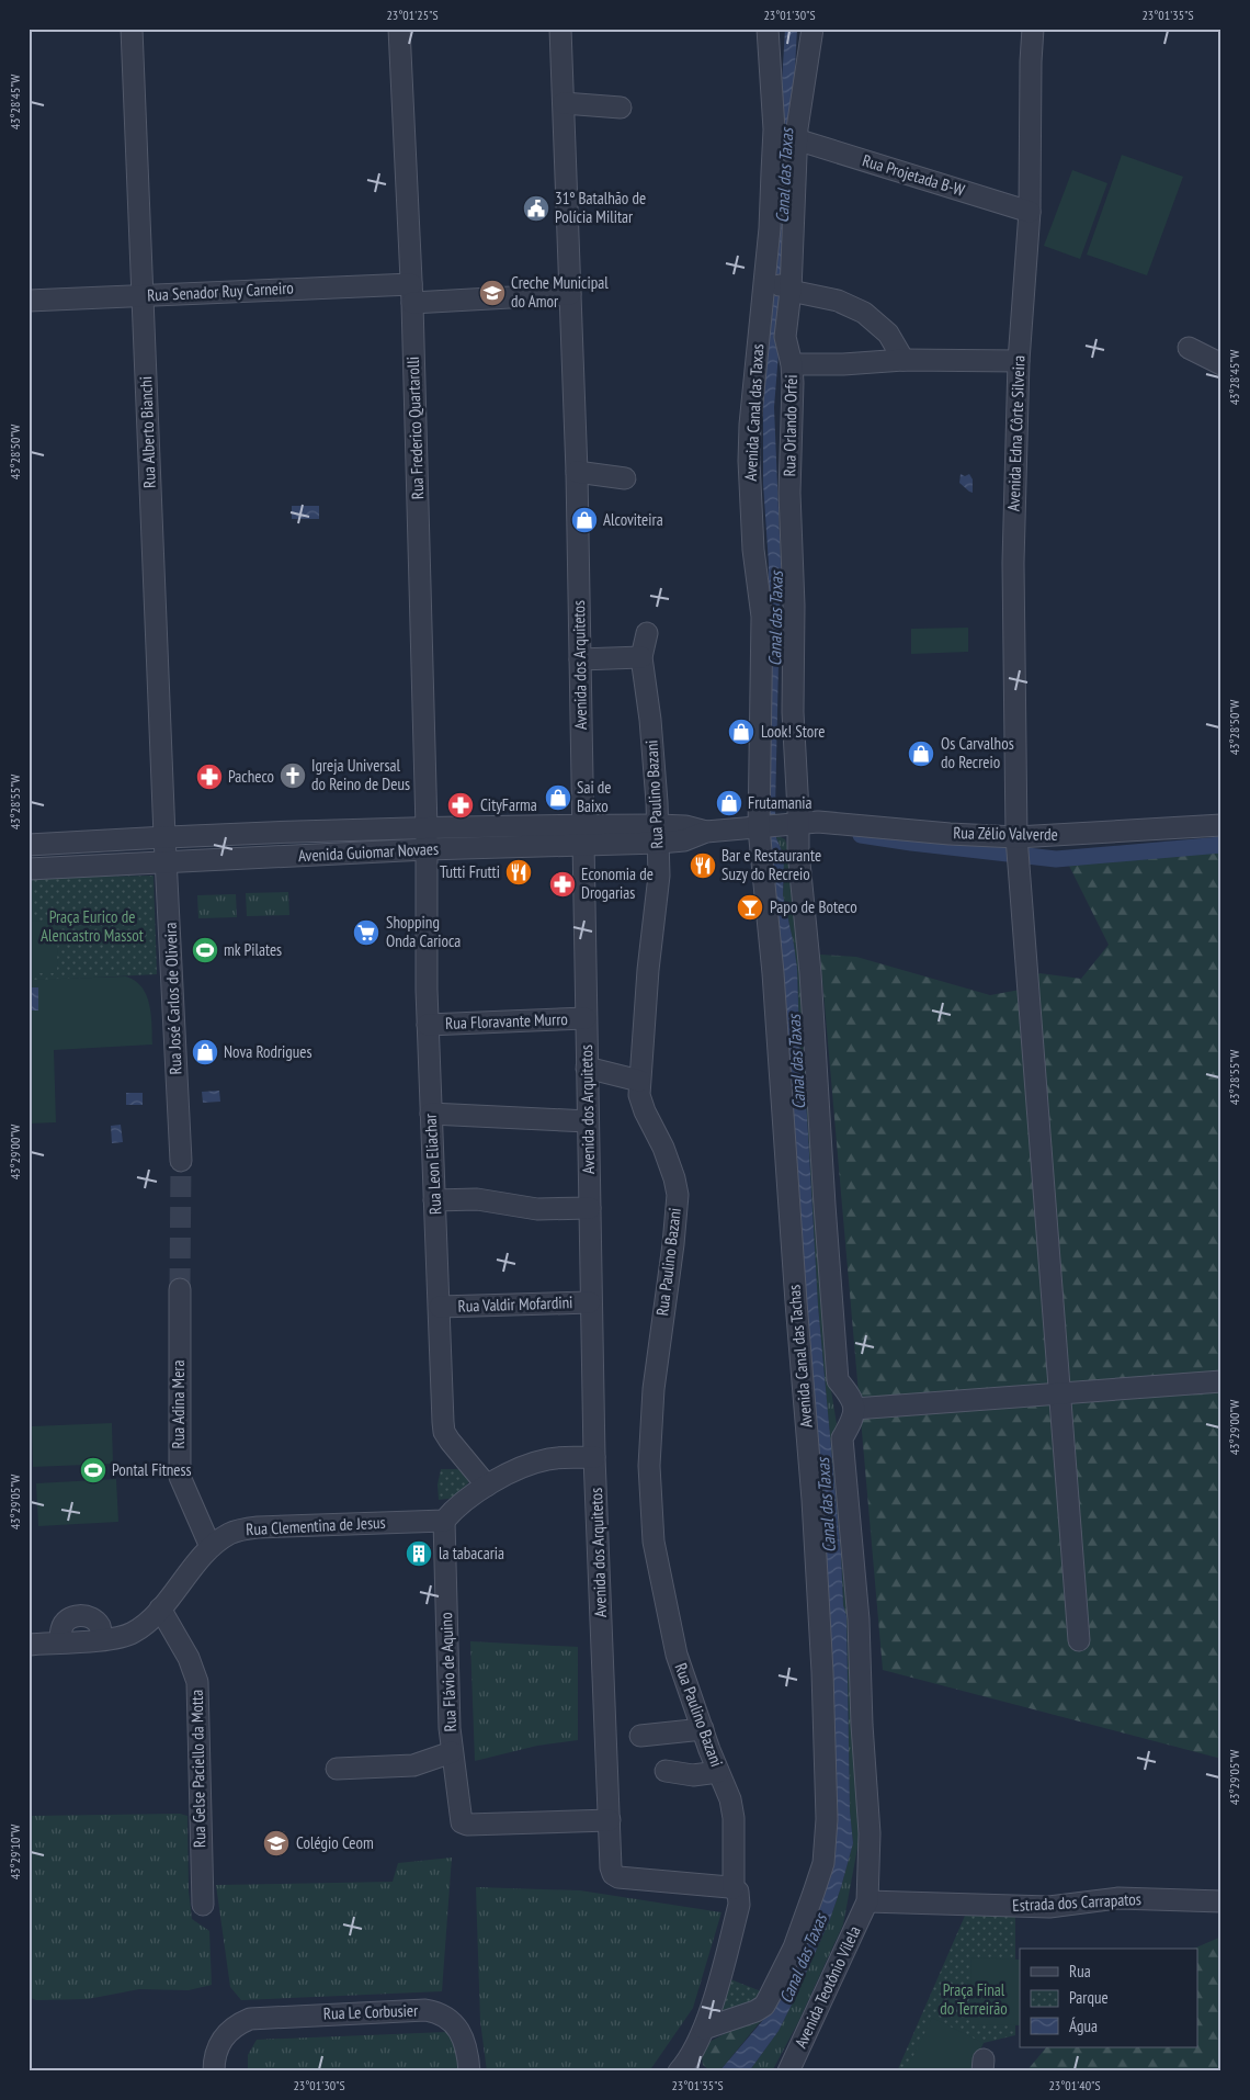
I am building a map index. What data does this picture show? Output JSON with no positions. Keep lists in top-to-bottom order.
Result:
{
  "streets": {
    "street": [
      "Rua Projetada B-W",
      "Rua Senador Ruy Carneiro",
      "Avenida Canal das Taxas",
      "Rua Orlando Orfei",
      "Rua Frederico Quartarolli",
      "Rua Alberto Bianchi",
      "Avenida Edna Côrte Silveira",
      "Avenida dos Arquitetos",
      "Rua Paulino Bazani",
      "Rua Zélio Valverde",
      "Avenida Guiomar Novaes",
      "Rua José Carlos de Oliveira",
      "Rua Floravante Murro",
      "Rua Leon Eliachar",
      "Rua Valdir Mofardini",
      "Avenida Canal das Tachas",
      "Rua Adina Mera",
      "Rua Clementina de Jesus",
      "Rua Flávio de Aquino",
      "Rua Gelse Paciello da Motta",
      "Estrada dos Carrapatos",
      "Avenida Teotônio Vilela",
      "Rua Le Corbusier"
    ]
  },
  "crossings": [
    ["Rua Projetada B-W", "Rua Orlando Orfei"],
    ["Rua Projetada B-W", "Avenida Edna Côrte Silveira"],
    ["Rua Senador Ruy Carneiro", "Rua Frederico Quartarolli"],
    ["Rua Senador Ruy Carneiro", "Rua Alberto Bianchi"],
    ["Rua Senador Ruy Carneiro", "Avenida dos Arquitetos"],
    ["Avenida Canal das Taxas", "Rua Orlando Orfei"],
    ["Avenida Canal das Taxas", "Avenida Guiomar Novaes"],
    ["Avenida Canal das Taxas", "Avenida Canal das Tachas"],
    ["Rua Orlando Orfei", "Rua Zélio Valverde"],
    ["Rua Orlando Orfei", "Avenida Guiomar Novaes"],
    ["Rua Frederico Quartarolli", "Avenida Guiomar Novaes"],
    ["Rua Frederico Quartarolli", "Rua Leon Eliachar"],
    ["Rua Alberto Bianchi", "Avenida Guiomar Novaes"],
    ["Rua Alberto Bianchi", "Rua José Carlos de Oliveira"],
    ["Avenida Edna Côrte Silveira", "Rua Zélio Valverde"],
    ["Avenida dos Arquitetos", "Rua Paulino Bazani"],
    ["Avenida dos Arquitetos", "Avenida Guiomar Novaes"],
    ["Avenida dos Arquitetos", "Rua Floravante Murro"],
    ["Avenida dos Arquitetos", "Rua Valdir Mofardini"],
    ["Avenida dos Arquitetos", "Rua Flávio de Aquino"],
    ["Rua Paulino Bazani", "Avenida Guiomar Novaes"],
    ["Rua Zélio Valverde", "Avenida Guiomar Novaes"],
    ["Avenida Guiomar Novaes", "Rua José Carlos de Oliveira"],
    ["Avenida Guiomar Novaes", "Rua Leon Eliachar"],
    ["Avenida Guiomar Novaes", "Avenida Canal das Tachas"],
    ["Rua Floravante Murro", "Rua Leon Eliachar"],
    ["Rua Leon Eliachar", "Rua Valdir Mofardini"],
    ["Rua Adina Mera", "Rua Clementina de Jesus"],
    ["Rua Clementina de Jesus", "Rua Flávio de Aquino"],
    ["Rua Clementina de Jesus", "Rua Gelse Paciello da Motta"],
    ["Estrada dos Carrapatos", "Avenida Teotônio Vilela"]
  ],
  "water": ["Canal das Taxas"],
  "parks": ["Praça Eurico de Alencastro Massot", "Praça Final do Terreirão"],
  "places": {
    "public building": ["31º Batalhão de Polícia Militar"],
    "school or university": ["Creche Municipal do Amor", "Colégio Ceom"],
    "shop": [
      "Alcoviteira",
      "Look! Store",
      "Os Carvalhos do Recreio",
      "Sai de Baixo",
      "Frutamania",
      "Nova Rodrigues"
    ],
    "church": ["Igreja Universal do Reino de Deus"],
    "pharmacy": ["Pacheco", "CityFarma", "Economia de Drogarias"],
    "restaurant": ["Bar e Restaurante Suzy do Recreio", "Tutti Frutti"],
    "bar": ["Papo de Boteco"],
    "supermarket": ["Shopping Onda Carioca"],
    "sports": ["mk Pilates", "Pontal Fitness"],
    "building": ["la tabacaria"]
  },
  "legend": ["Rua", "Parque", "Água"],
  "coordinates": [
    "23°01'25\"S",
    "23°01'30\"S",
    "23°01'35\"S",
    "43°28'45\"W",
    "43°28'50\"W",
    "43°28'55\"W",
    "43°29'00\"W",
    "43°29'05\"W",
    "43°29'10\"W",
    "23°01'40\"S"
  ]
}
